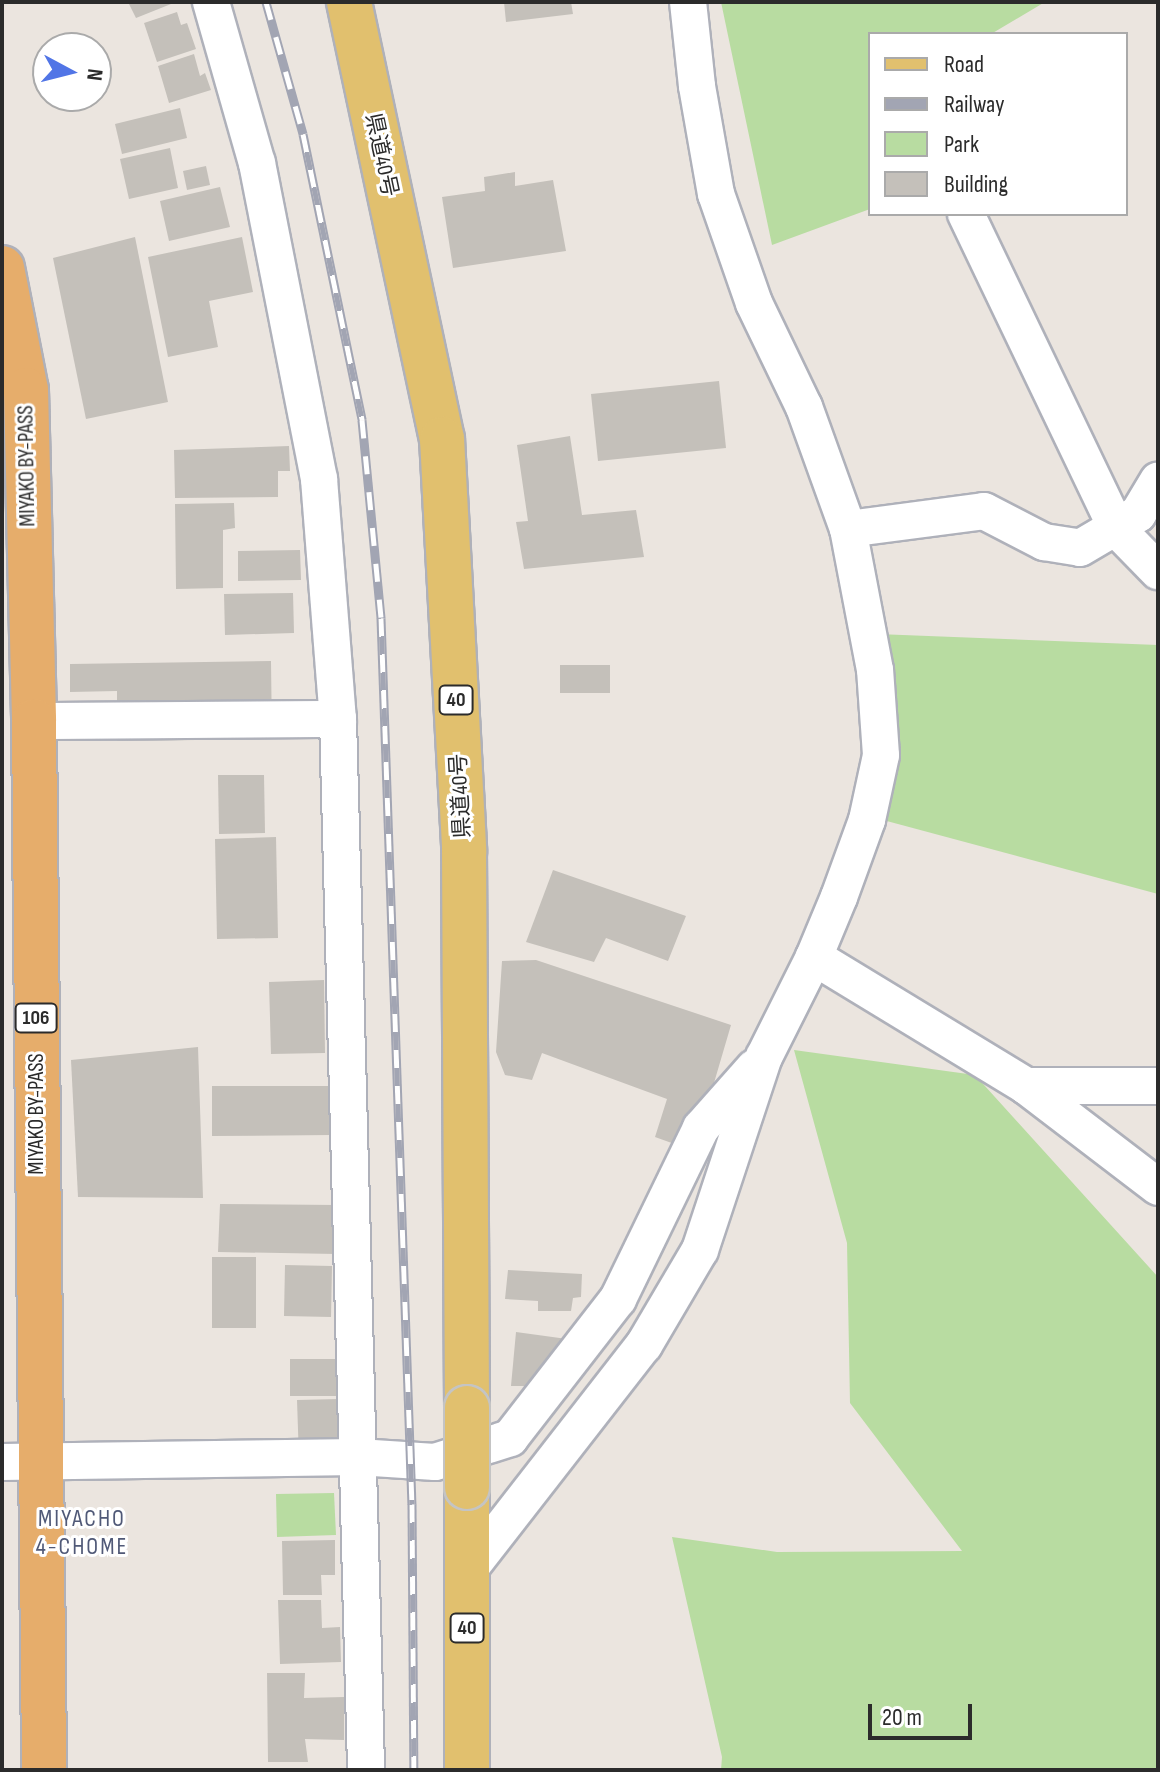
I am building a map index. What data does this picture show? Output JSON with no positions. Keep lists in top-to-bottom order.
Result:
{
  "streets": {
    "highway": ["MIYAKO BY-PASS", "106"],
    "main road": ["県道40号", "40"]
  },
  "crossings": [
    ["県道40号", "40"]
  ],
  "districts": ["MIYACHO 4-CHOME"],
  "legend": [
    "Road",
    "Railway",
    "Park",
    "Building"
  ],
  "scale_bar": "20 m",
  "north": "right"
}
